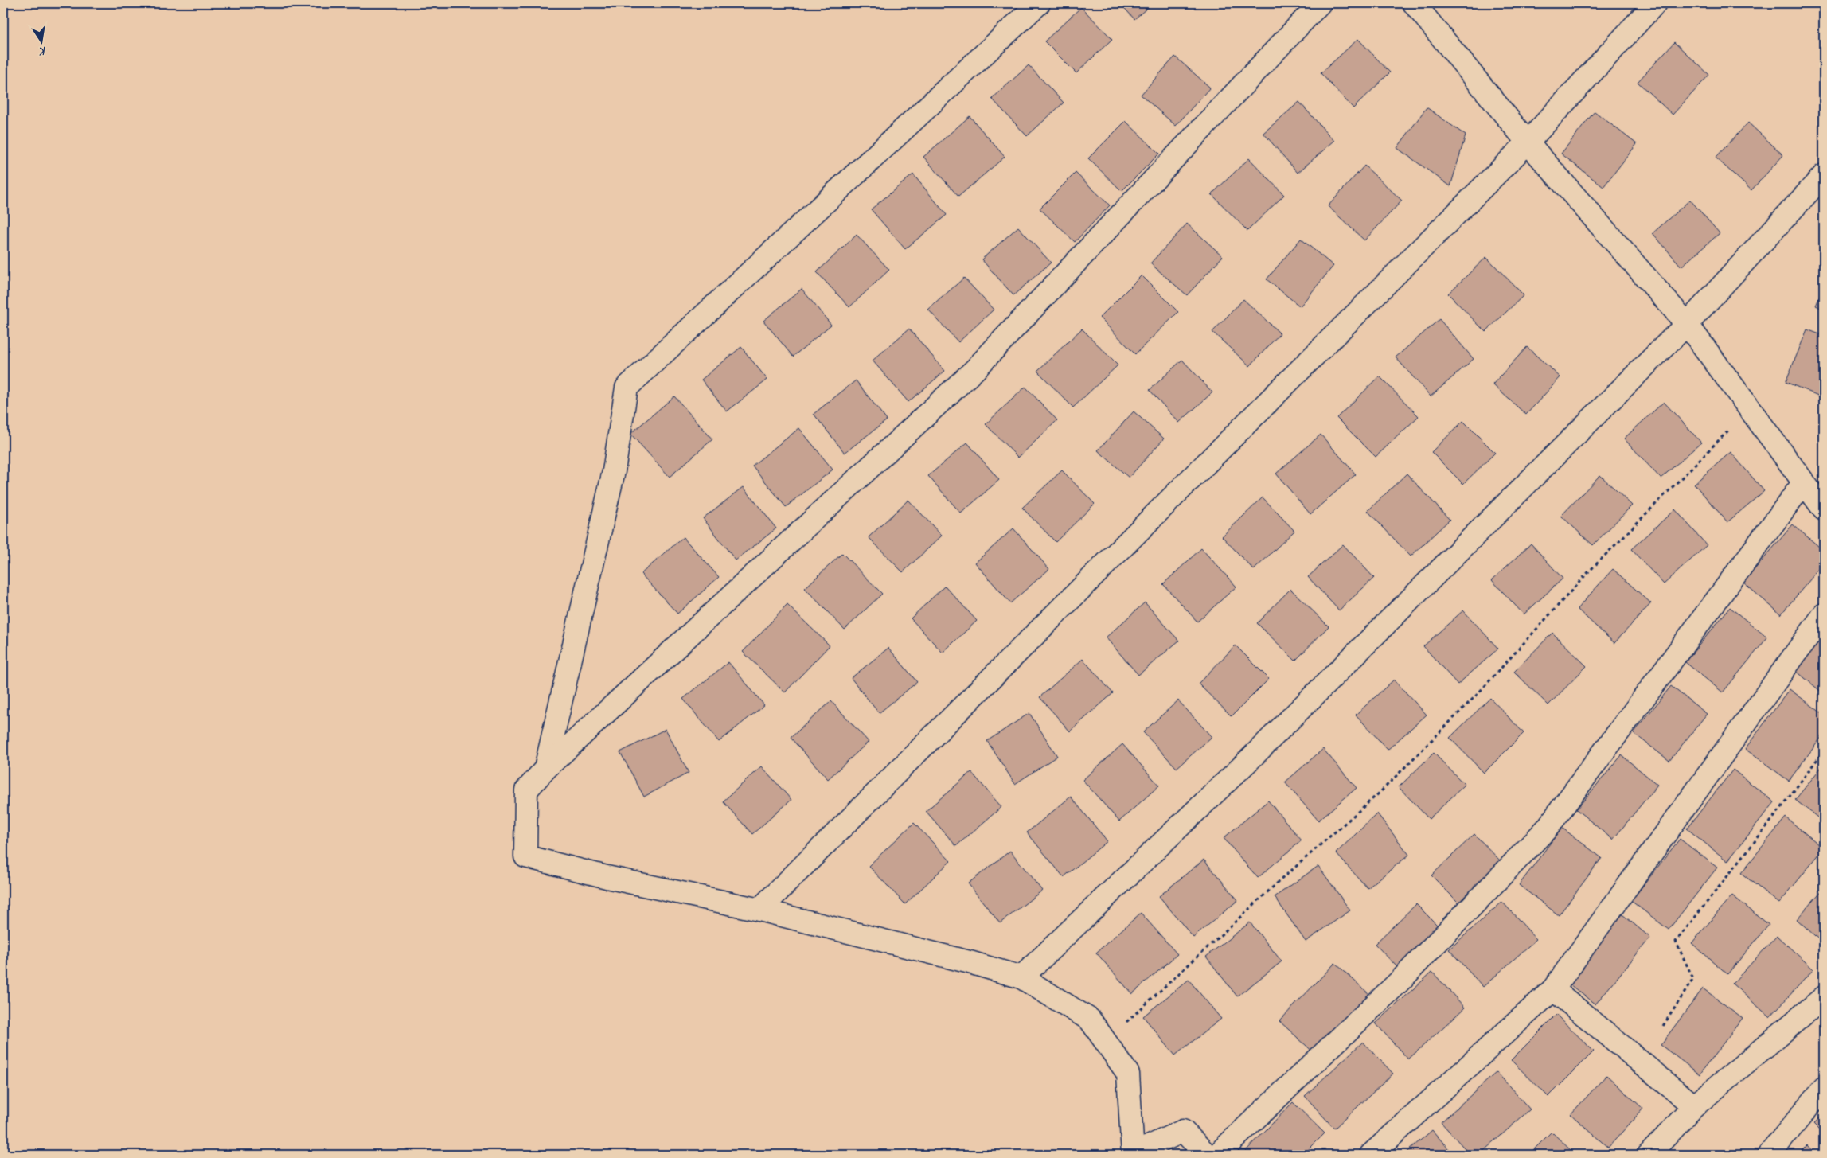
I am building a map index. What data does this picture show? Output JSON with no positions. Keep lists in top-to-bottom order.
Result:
{
  "north": "bottom"
}
